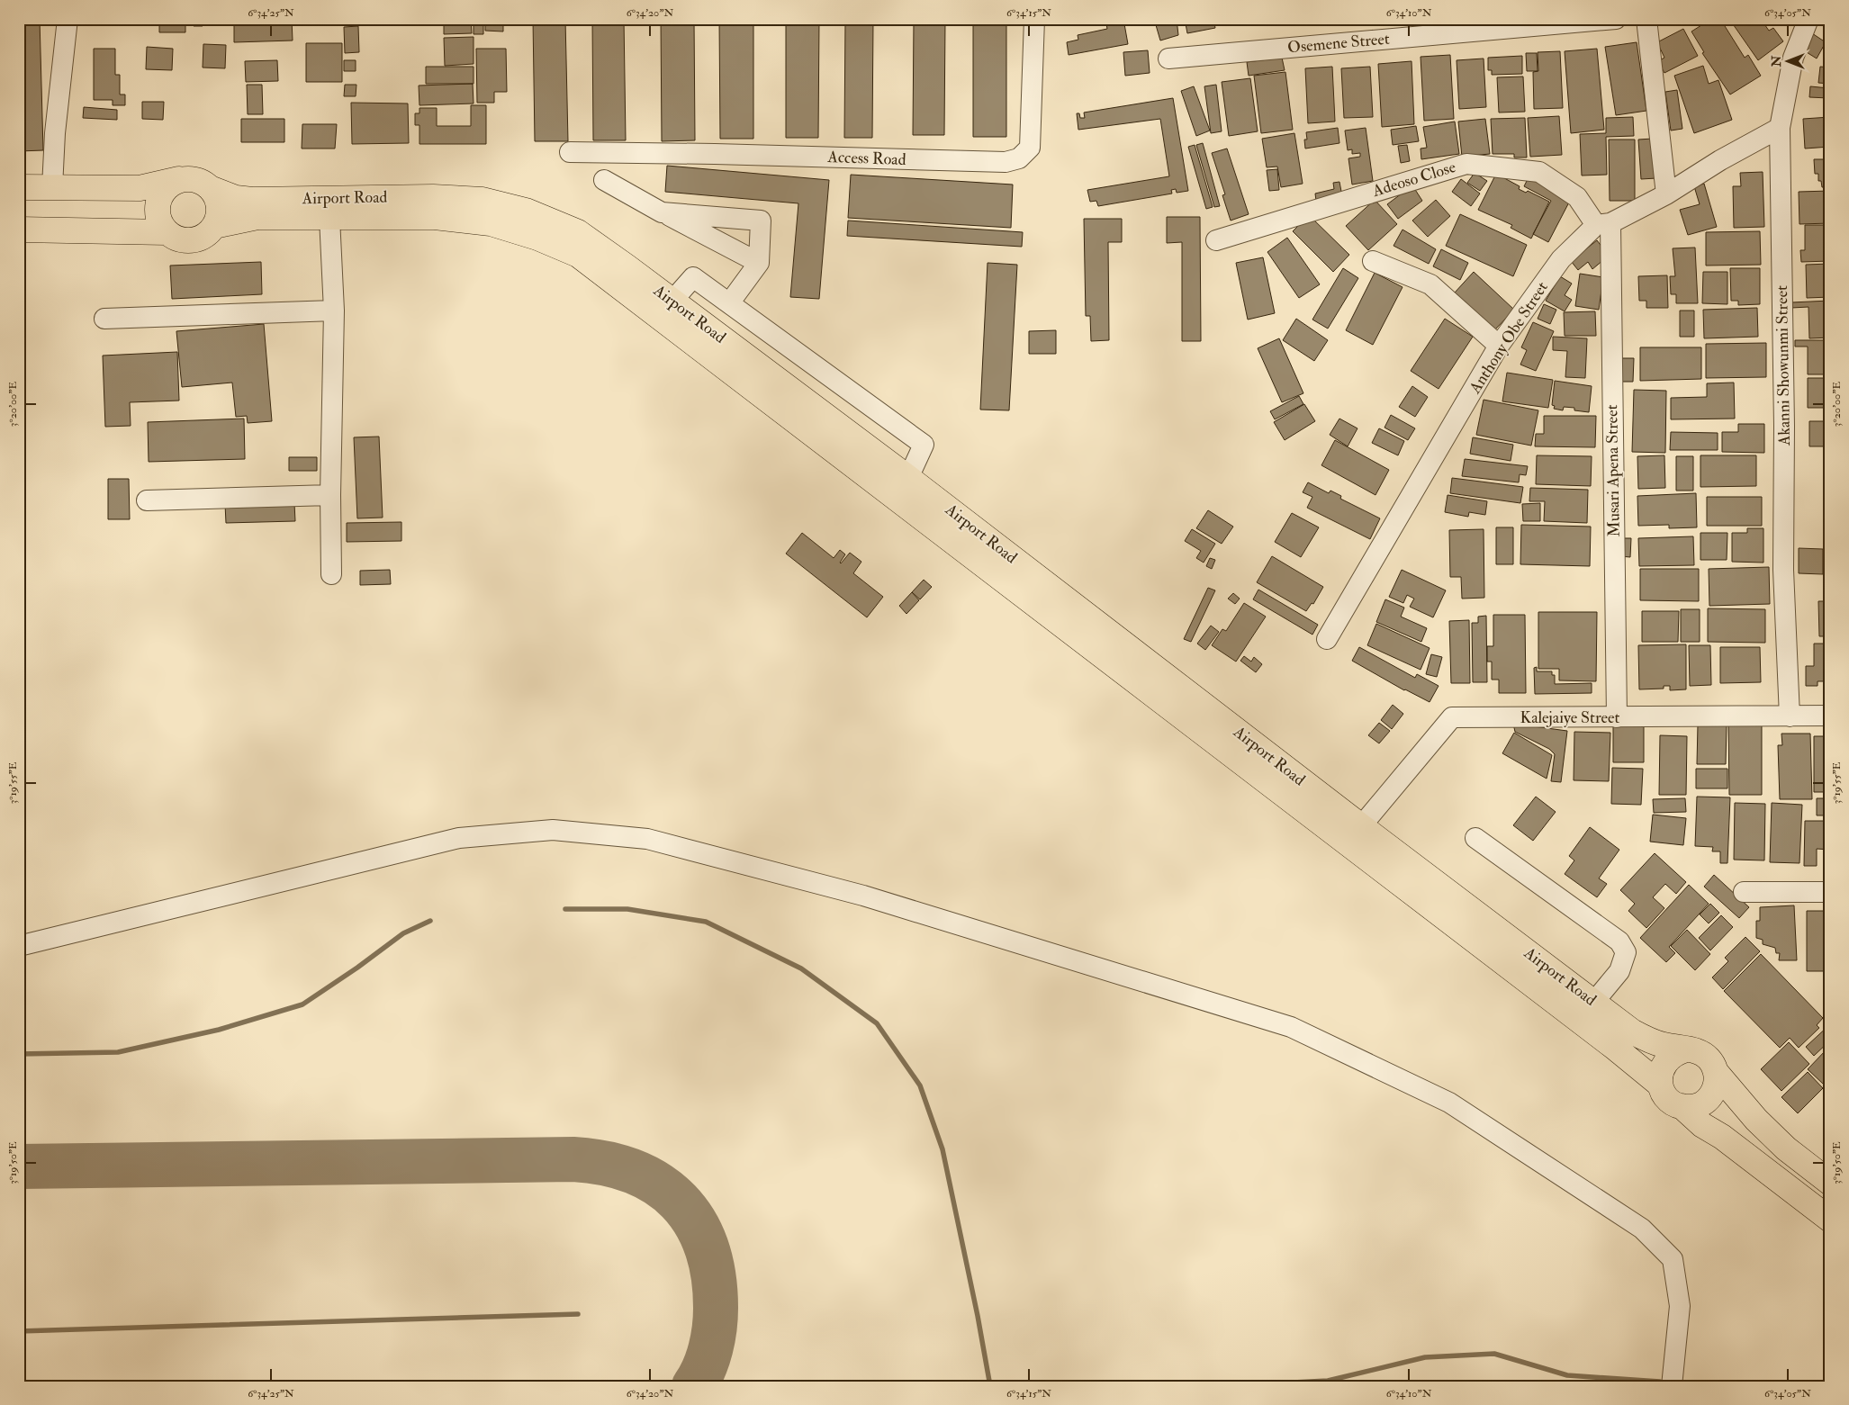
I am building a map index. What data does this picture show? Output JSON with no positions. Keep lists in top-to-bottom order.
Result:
{
  "streets": {
    "main road": ["Airport Road"],
    "street": [
      "Osemene Street",
      "Access Road",
      "Adeoso Close",
      "Anthony Obe Street",
      "Akanni Showunmi Street",
      "Musari Apena Street",
      "Kalejaiye Street"
    ]
  },
  "crossings": [
    ["Adeoso Close", "Anthony Obe Street"],
    ["Adeoso Close", "Musari Apena Street"],
    ["Airport Road", "Kalejaiye Street"],
    ["Anthony Obe Street", "Akanni Showunmi Street"],
    ["Anthony Obe Street", "Musari Apena Street"],
    ["Akanni Showunmi Street", "Kalejaiye Street"],
    ["Musari Apena Street", "Kalejaiye Street"]
  ],
  "north": "left",
  "coordinates": [
    "6°34'25\"N",
    "6°34'20\"N",
    "6°34'15\"N",
    "6°34'10\"N",
    "6°34'05\"N",
    "3°20'00\"E",
    "3°19'55\"E",
    "3°19'50\"E"
  ]
}
